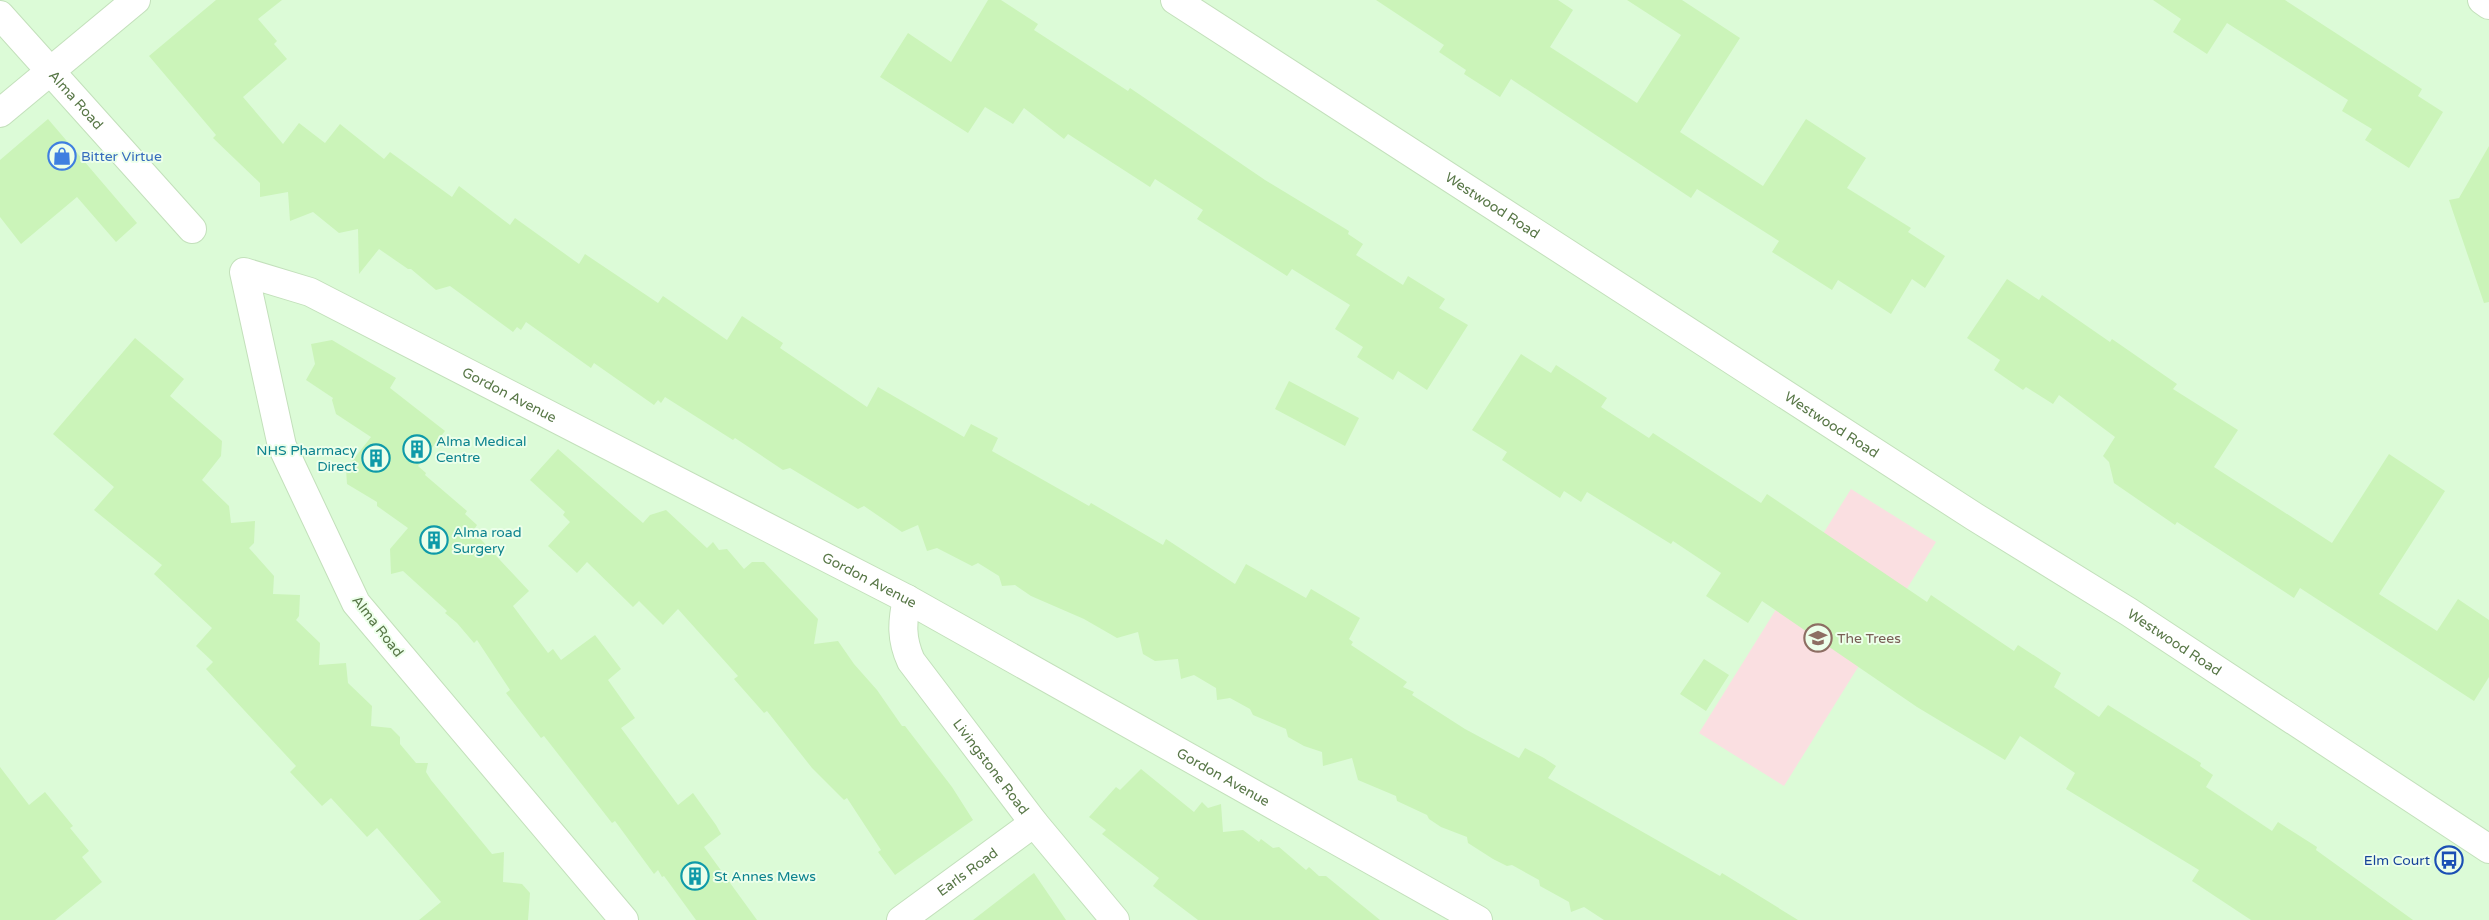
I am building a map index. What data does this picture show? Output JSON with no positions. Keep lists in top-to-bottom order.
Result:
{
  "streets": {
    "street": [
      "Alma Road",
      "Westwood Road",
      "Gordon Avenue",
      "Livingstone Road",
      "Earls Road"
    ]
  },
  "crossings": [
    ["Alma Road", "Gordon Avenue"],
    ["Gordon Avenue", "Livingstone Road"],
    ["Livingstone Road", "Earls Road"]
  ],
  "places": {
    "shop": ["Bitter Virtue"],
    "building": [
      "Alma Medical Centre",
      "NHS Pharmacy Direct",
      "Alma road Surgery",
      "St Annes Mews"
    ],
    "school or university": ["The Trees"],
    "bus stop": ["Elm Court"]
  }
}
